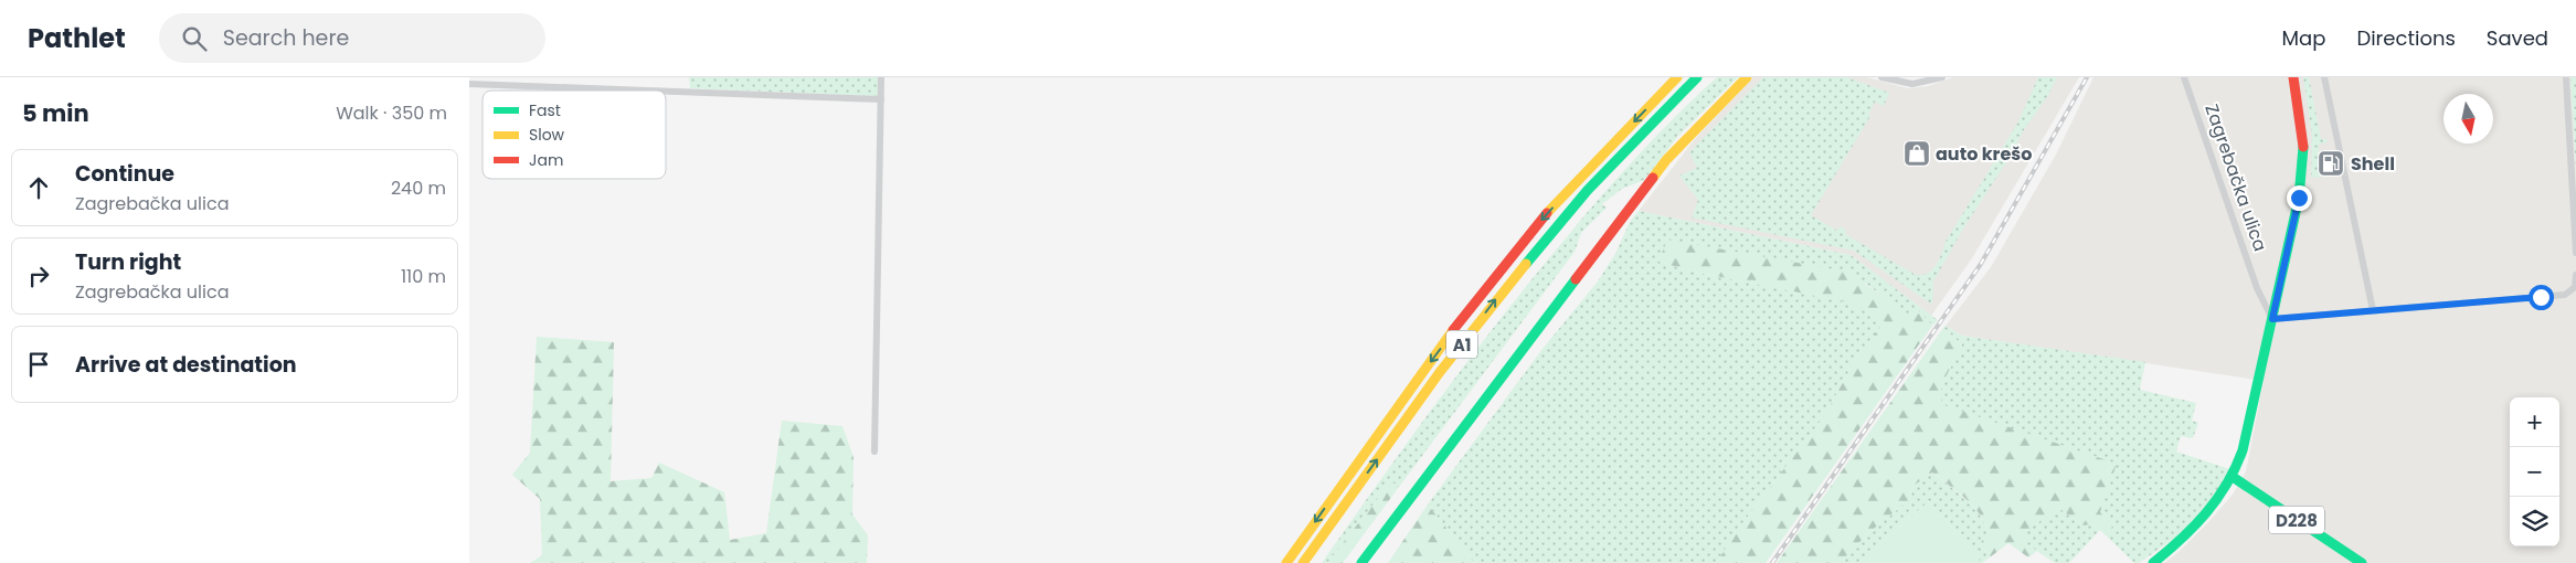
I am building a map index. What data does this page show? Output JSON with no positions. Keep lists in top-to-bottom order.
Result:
{
  "streets": {
    "main road": ["Zagrebačka ulica", "A1", "D228"]
  },
  "crossings": [
    ["Zagrebačka ulica", "D228"]
  ],
  "places": {
    "shop": ["auto krešo"],
    "fuel station": ["Shell"]
  },
  "legend": ["Fast", "Slow", "Jam"],
  "north": "bottom",
  "page": {
    "header": "Pathlet",
    "search": "Search here",
    "nav": ["Map", "Directions", "Saved"],
    "heading": ["5 min", "Walk · 350 m"],
    "list": [
      ["Continue", "Zagrebačka ulica", "240 m"],
      ["Turn right", "Zagrebačka ulica", "110 m"],
      "Arrive at destination"
    ],
    "map_buttons": ["+", "−"]
  }
}
